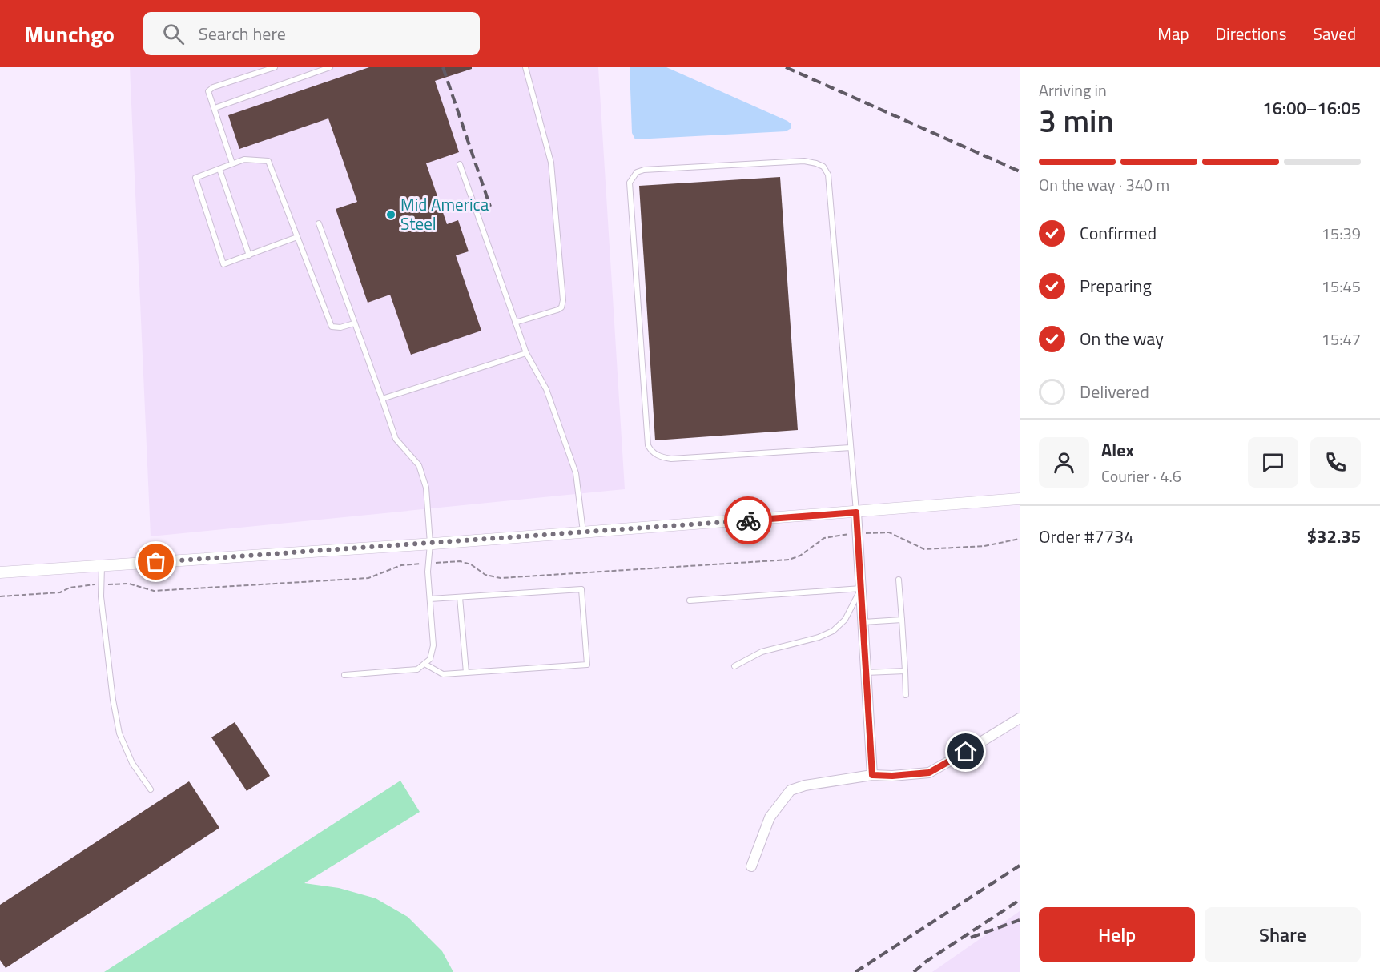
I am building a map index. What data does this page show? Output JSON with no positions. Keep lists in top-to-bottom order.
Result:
{
  "places": ["Mid America Steel"],
  "page": {
    "header": "Munchgo",
    "search": "Search here",
    "nav": ["Map", "Directions", "Saved"],
    "heading": ["3 min", "Arriving in", "16:00–16:05"],
    "panel": [
      "Alex",
      "Courier · 4.6",
      "Order #7734",
      "$32.35"
    ],
    "bar": "On the way · 340 m",
    "list": [
      ["Confirmed", "15:39"],
      ["Preparing", "15:45"],
      ["On the way", "15:47"],
      "Delivered"
    ],
    "buttons": ["Help", "Share"]
  }
}
